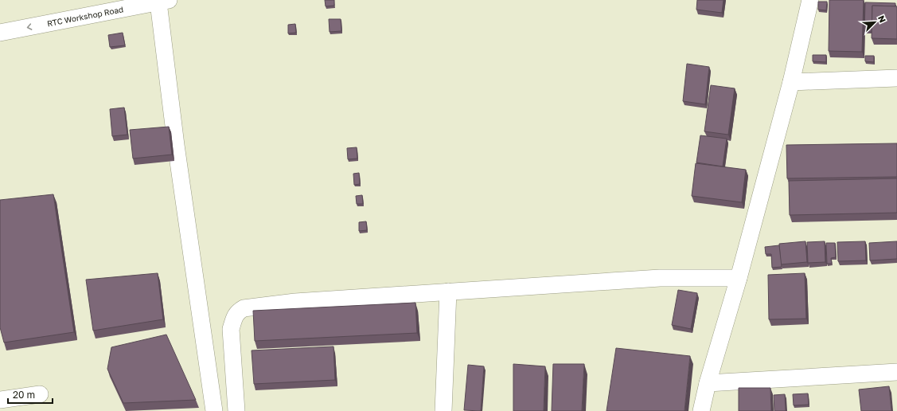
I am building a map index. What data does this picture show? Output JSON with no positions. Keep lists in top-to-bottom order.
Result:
{
  "streets": {
    "street": ["RTC Workshop Road"]
  },
  "one_way": ["RTC Workshop Road"],
  "scale_bar": "20 m",
  "north": "top right"
}
